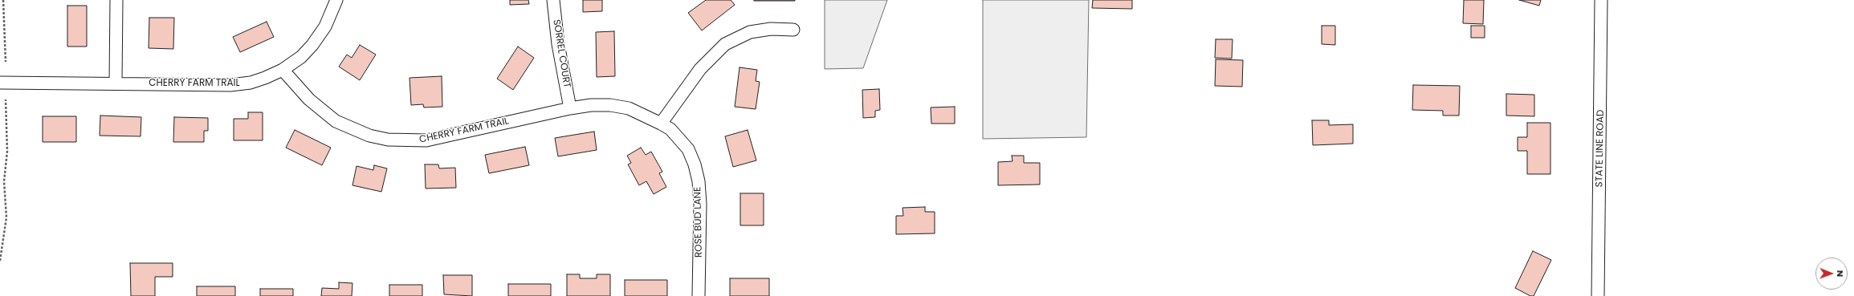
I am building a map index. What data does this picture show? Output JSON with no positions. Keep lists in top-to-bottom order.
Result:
{
  "streets": {
    "street": [
      "SORREL COURT",
      "CHERRY FARM TRAIL",
      "STATE LINE ROAD",
      "ROSE BUD LANE"
    ]
  },
  "crossings": [
    ["SORREL COURT", "CHERRY FARM TRAIL"],
    ["CHERRY FARM TRAIL", "ROSE BUD LANE"]
  ],
  "north": "right"
}
